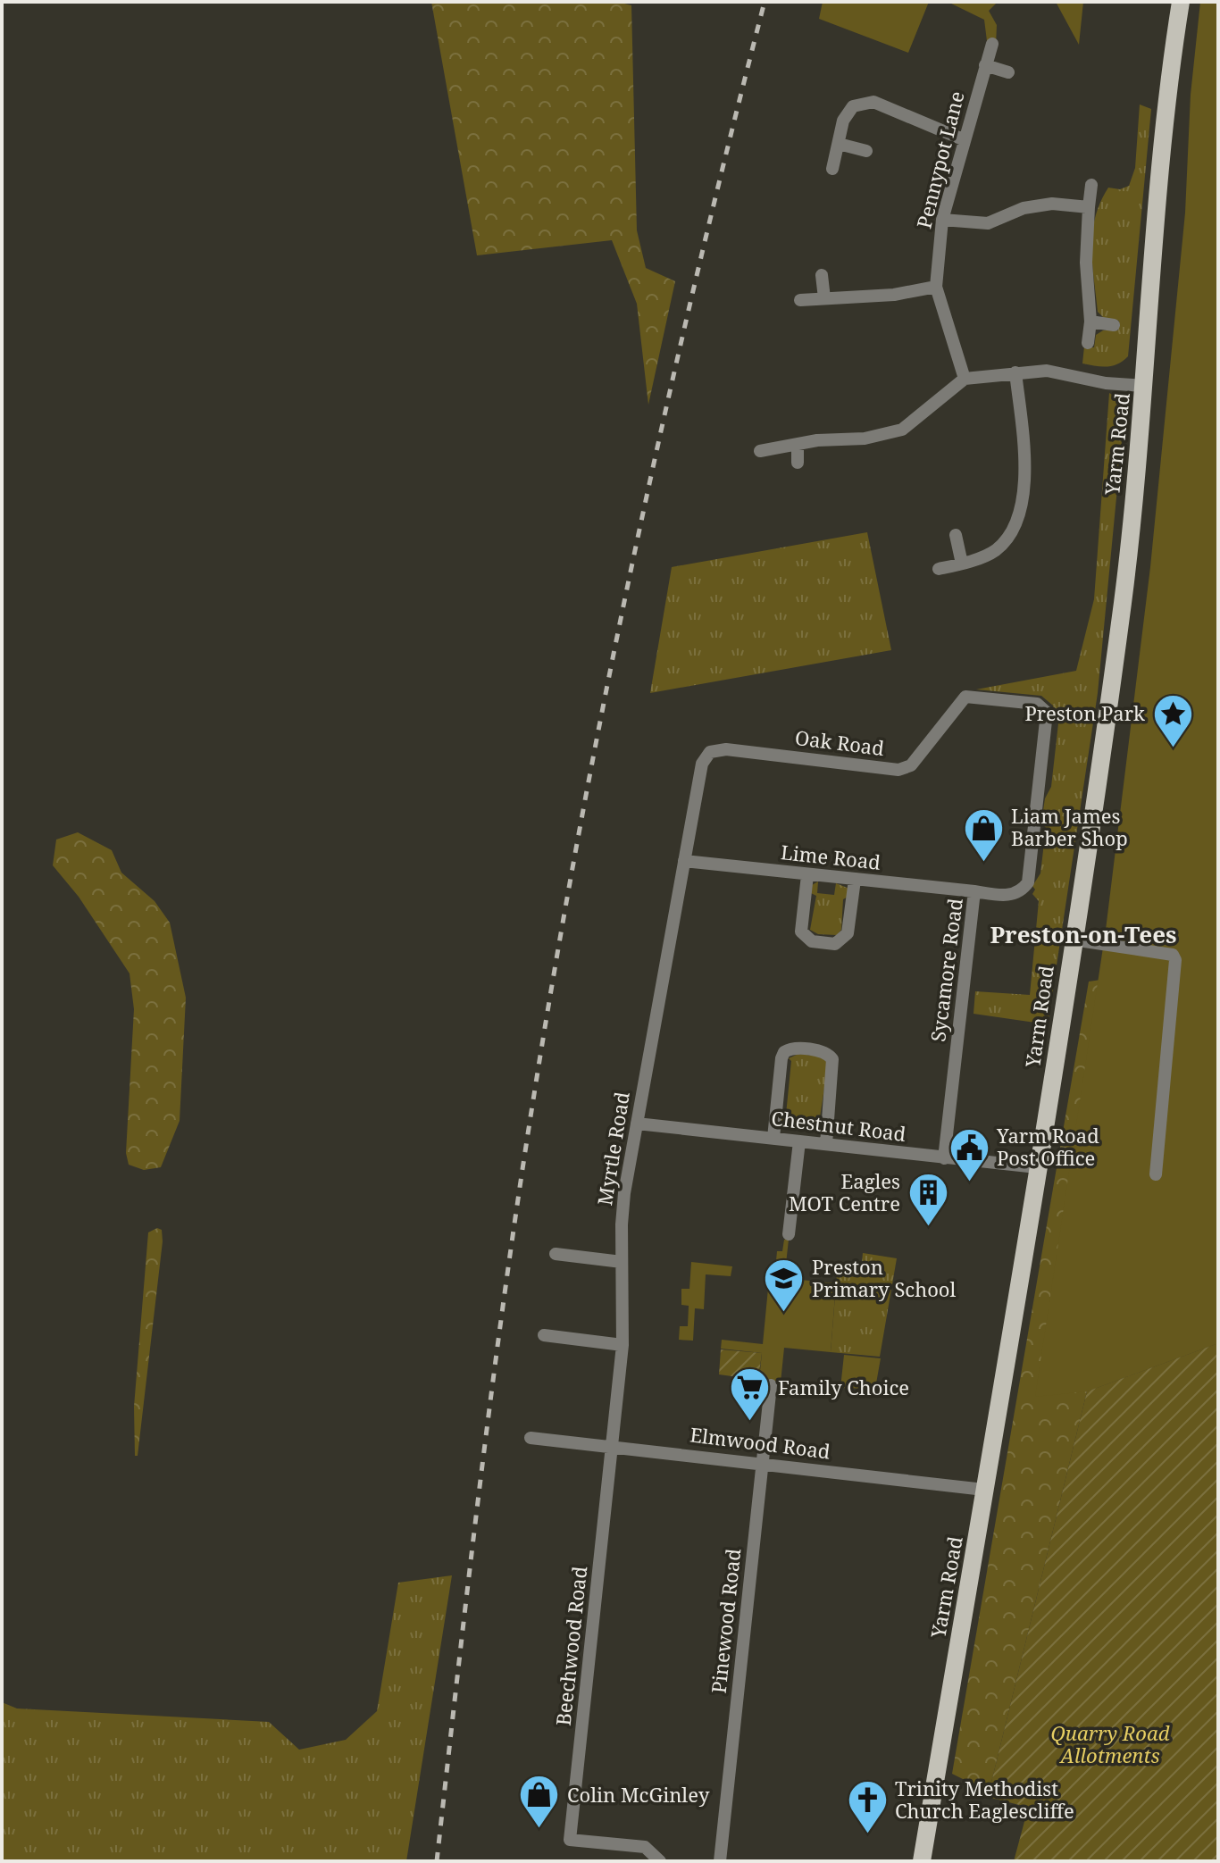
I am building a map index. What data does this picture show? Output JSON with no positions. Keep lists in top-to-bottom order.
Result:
{
  "streets": {
    "main road": ["Yarm Road"],
    "street": [
      "Pennypot Lane",
      "Oak Road",
      "Lime Road",
      "Sycamore Road",
      "Chestnut Road",
      "Myrtle Road",
      "Elmwood Road",
      "Pinewood Road",
      "Beechwood Road"
    ]
  },
  "crossings": [
    ["Yarm Road", "Chestnut Road"],
    ["Yarm Road", "Elmwood Road"],
    ["Oak Road", "Lime Road"],
    ["Oak Road", "Sycamore Road"],
    ["Oak Road", "Myrtle Road"],
    ["Lime Road", "Sycamore Road"],
    ["Lime Road", "Myrtle Road"],
    ["Sycamore Road", "Chestnut Road"],
    ["Chestnut Road", "Myrtle Road"],
    ["Myrtle Road", "Elmwood Road"],
    ["Myrtle Road", "Beechwood Road"],
    ["Elmwood Road", "Pinewood Road"],
    ["Elmwood Road", "Beechwood Road"]
  ],
  "districts": ["Preston-on-Tees"],
  "parks": ["Quarry Road Allotments"],
  "places": {
    "place": ["Preston Park"],
    "shop": ["Liam James Barber Shop", "Colin McGinley"],
    "public building": ["Yarm Road Post Office"],
    "building": ["Eagles MOT Centre"],
    "school or university": ["Preston Primary School"],
    "supermarket": ["Family Choice"],
    "church": ["Trinity Methodist Church Eaglescliffe"]
  }
}
